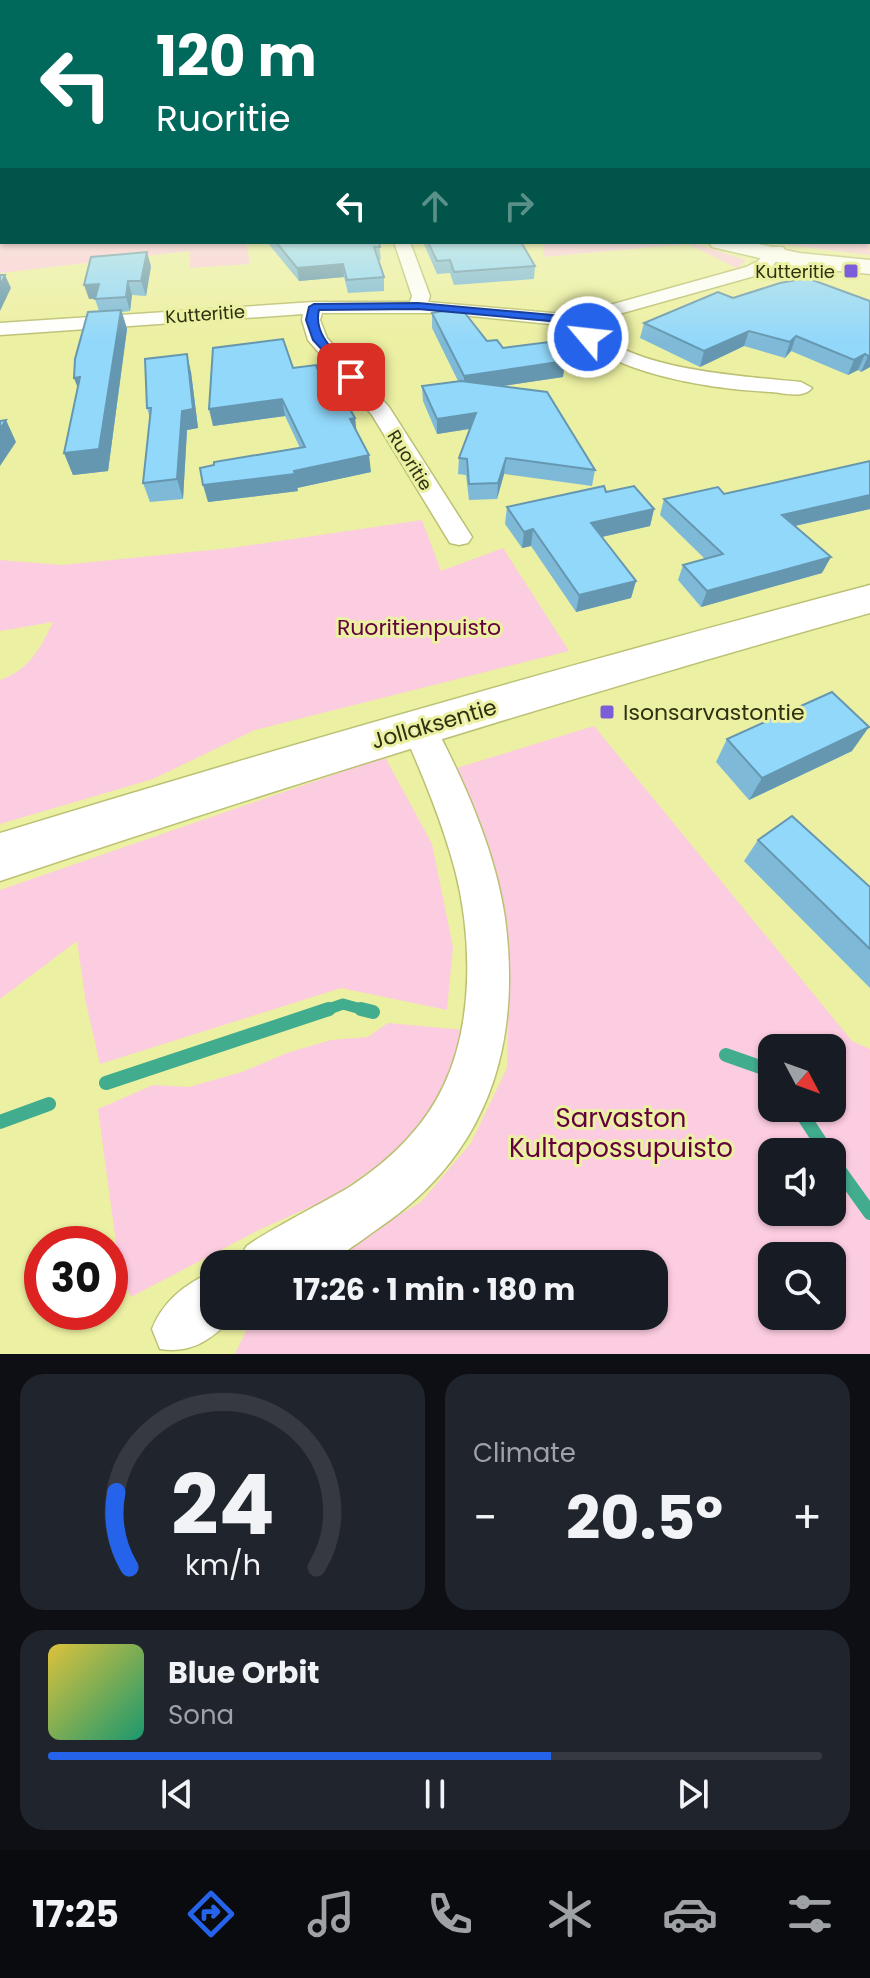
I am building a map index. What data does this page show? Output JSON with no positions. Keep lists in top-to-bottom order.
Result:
{
  "streets": {
    "main road": ["Jollaksentie"],
    "street": ["Kutteritie", "Ruoritie"]
  },
  "crossings": [
    ["Kutteritie", "Ruoritie"]
  ],
  "parks": ["Ruoritienpuisto", "Sarvaston Kultapossupuisto"],
  "places": {
    "transit": ["Kutteritie", "Isonsarvastontie"]
  },
  "north": "bottom right",
  "page": {
    "turn": ["120 m", "Ruoritie"],
    "limit": "30",
    "trip": "17:26 · 1 min · 180 m",
    "tile": "Climate",
    "heat": ["−", "20.5°", "+"],
    "song": ["Blue Orbit", "Sona"],
    "tabs": "17:25",
    "gauge": ["24", "km/h"]
  }
}
